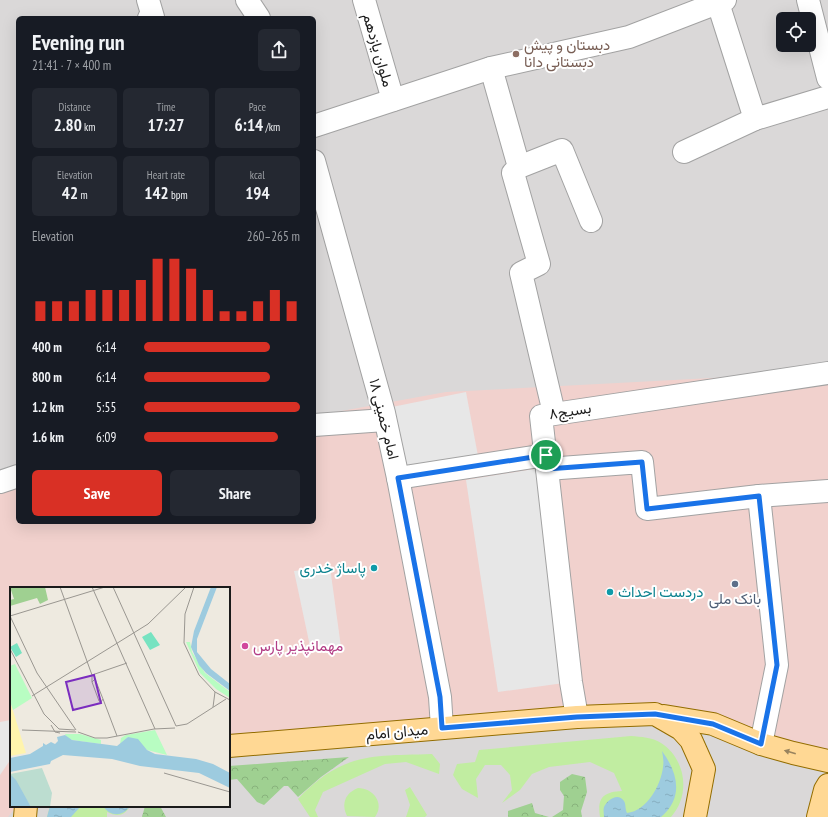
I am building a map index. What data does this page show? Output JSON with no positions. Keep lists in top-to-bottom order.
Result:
{
  "streets": {
    "main road": ["میدان امام"],
    "street": ["ملوان یازدهم", "بسیج۸", "امام خمینی ۱۸"]
  },
  "crossings": [
    ["بسیج۸", "میدان امام"],
    ["امام خمینی ۱۸", "میدان امام"]
  ],
  "places": [
    "دبستان و پیش دبستانی دانا",
    "پاساژ خدری",
    "بانک ملی",
    "دردست احداث",
    "مهمانپذیر پارس"
  ],
  "page": {
    "heading": ["Evening run", "21:41 · 7 × 400 m"],
    "stats": [
      ["Distance", "2.80 km"],
      ["Time", "17:27"],
      ["Pace", "6:14 /km"],
      ["Elevation", "42 m"],
      ["Heart rate", "142 bpm"],
      ["kcal", "194"]
    ],
    "chart": ["Elevation", "260–265 m"],
    "list": [
      {
        "name": "400 m",
        "note": "6:14"
      },
      {
        "name": "800 m",
        "note": "6:14"
      },
      {
        "name": "1.2 km",
        "note": "5:55"
      },
      {
        "name": "1.6 km",
        "note": "6:09"
      }
    ],
    "buttons": ["Save", "Share"]
  }
}
